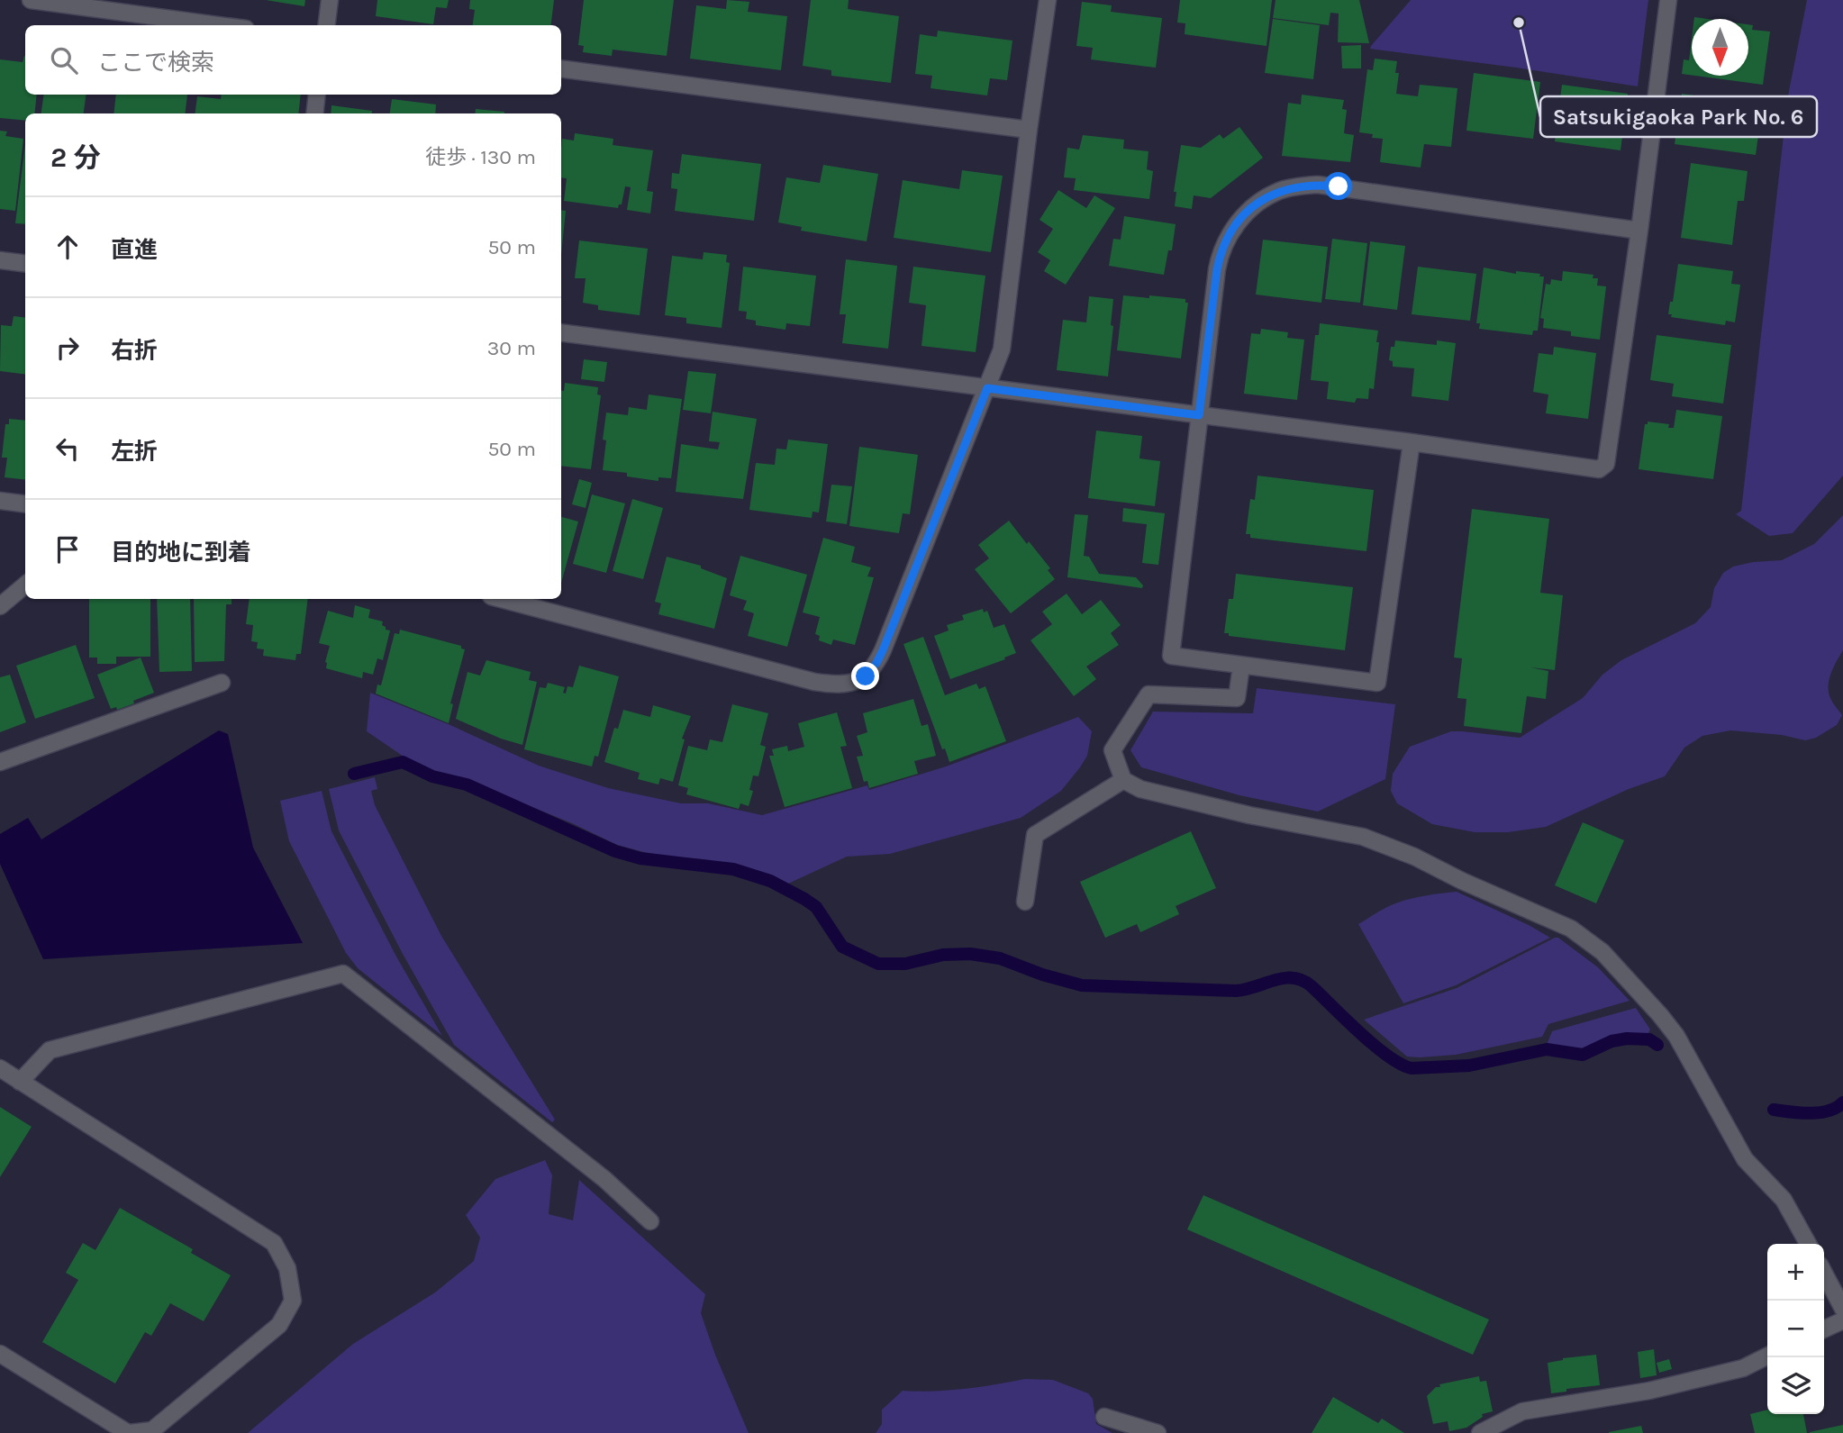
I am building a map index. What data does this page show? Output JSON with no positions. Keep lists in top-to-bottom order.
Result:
{
  "places": ["Satsukigaoka Park No. 6"],
  "north": "bottom",
  "page": {
    "search": "ここで検索",
    "heading": ["2 分", "徒歩 · 130 m"],
    "list": [
      ["直進", "50 m"],
      ["右折", "30 m"],
      ["左折", "50 m"],
      "目的地に到着"
    ],
    "map_buttons": ["+", "−"]
  }
}
